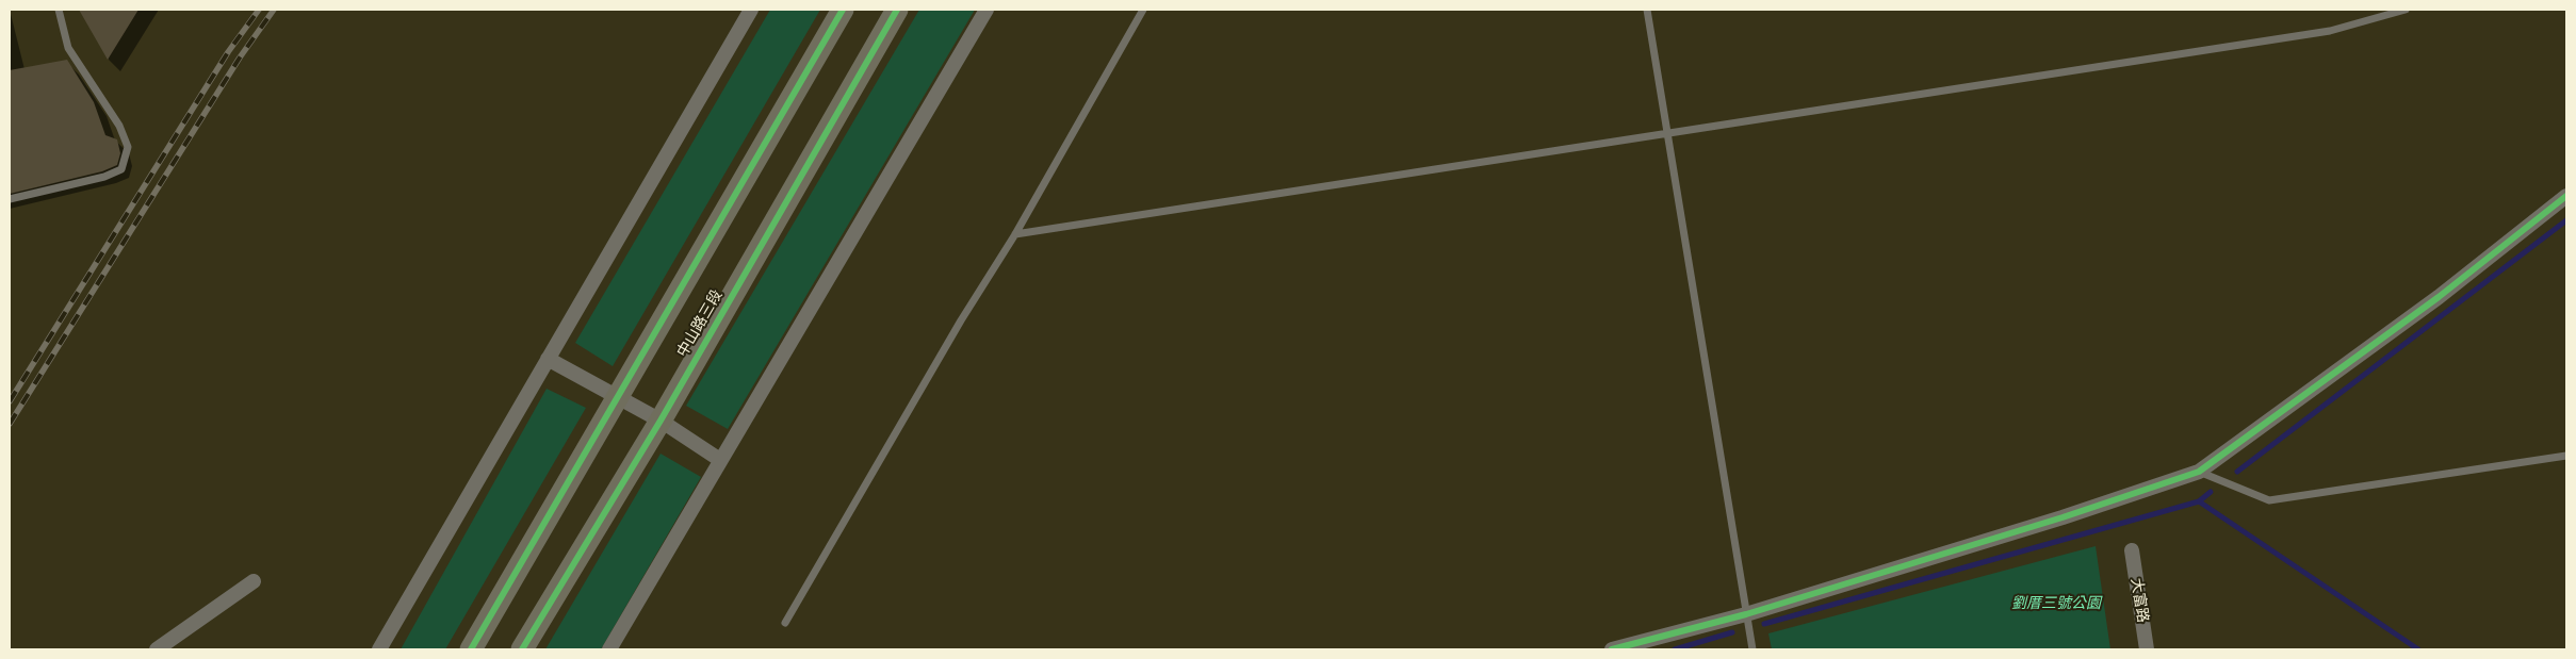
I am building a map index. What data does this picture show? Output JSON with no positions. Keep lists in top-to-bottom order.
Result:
{
  "streets": {
    "main road": ["中山路三段"],
    "street": ["大富路"]
  },
  "parks": ["劉厝三號公園"]
}
